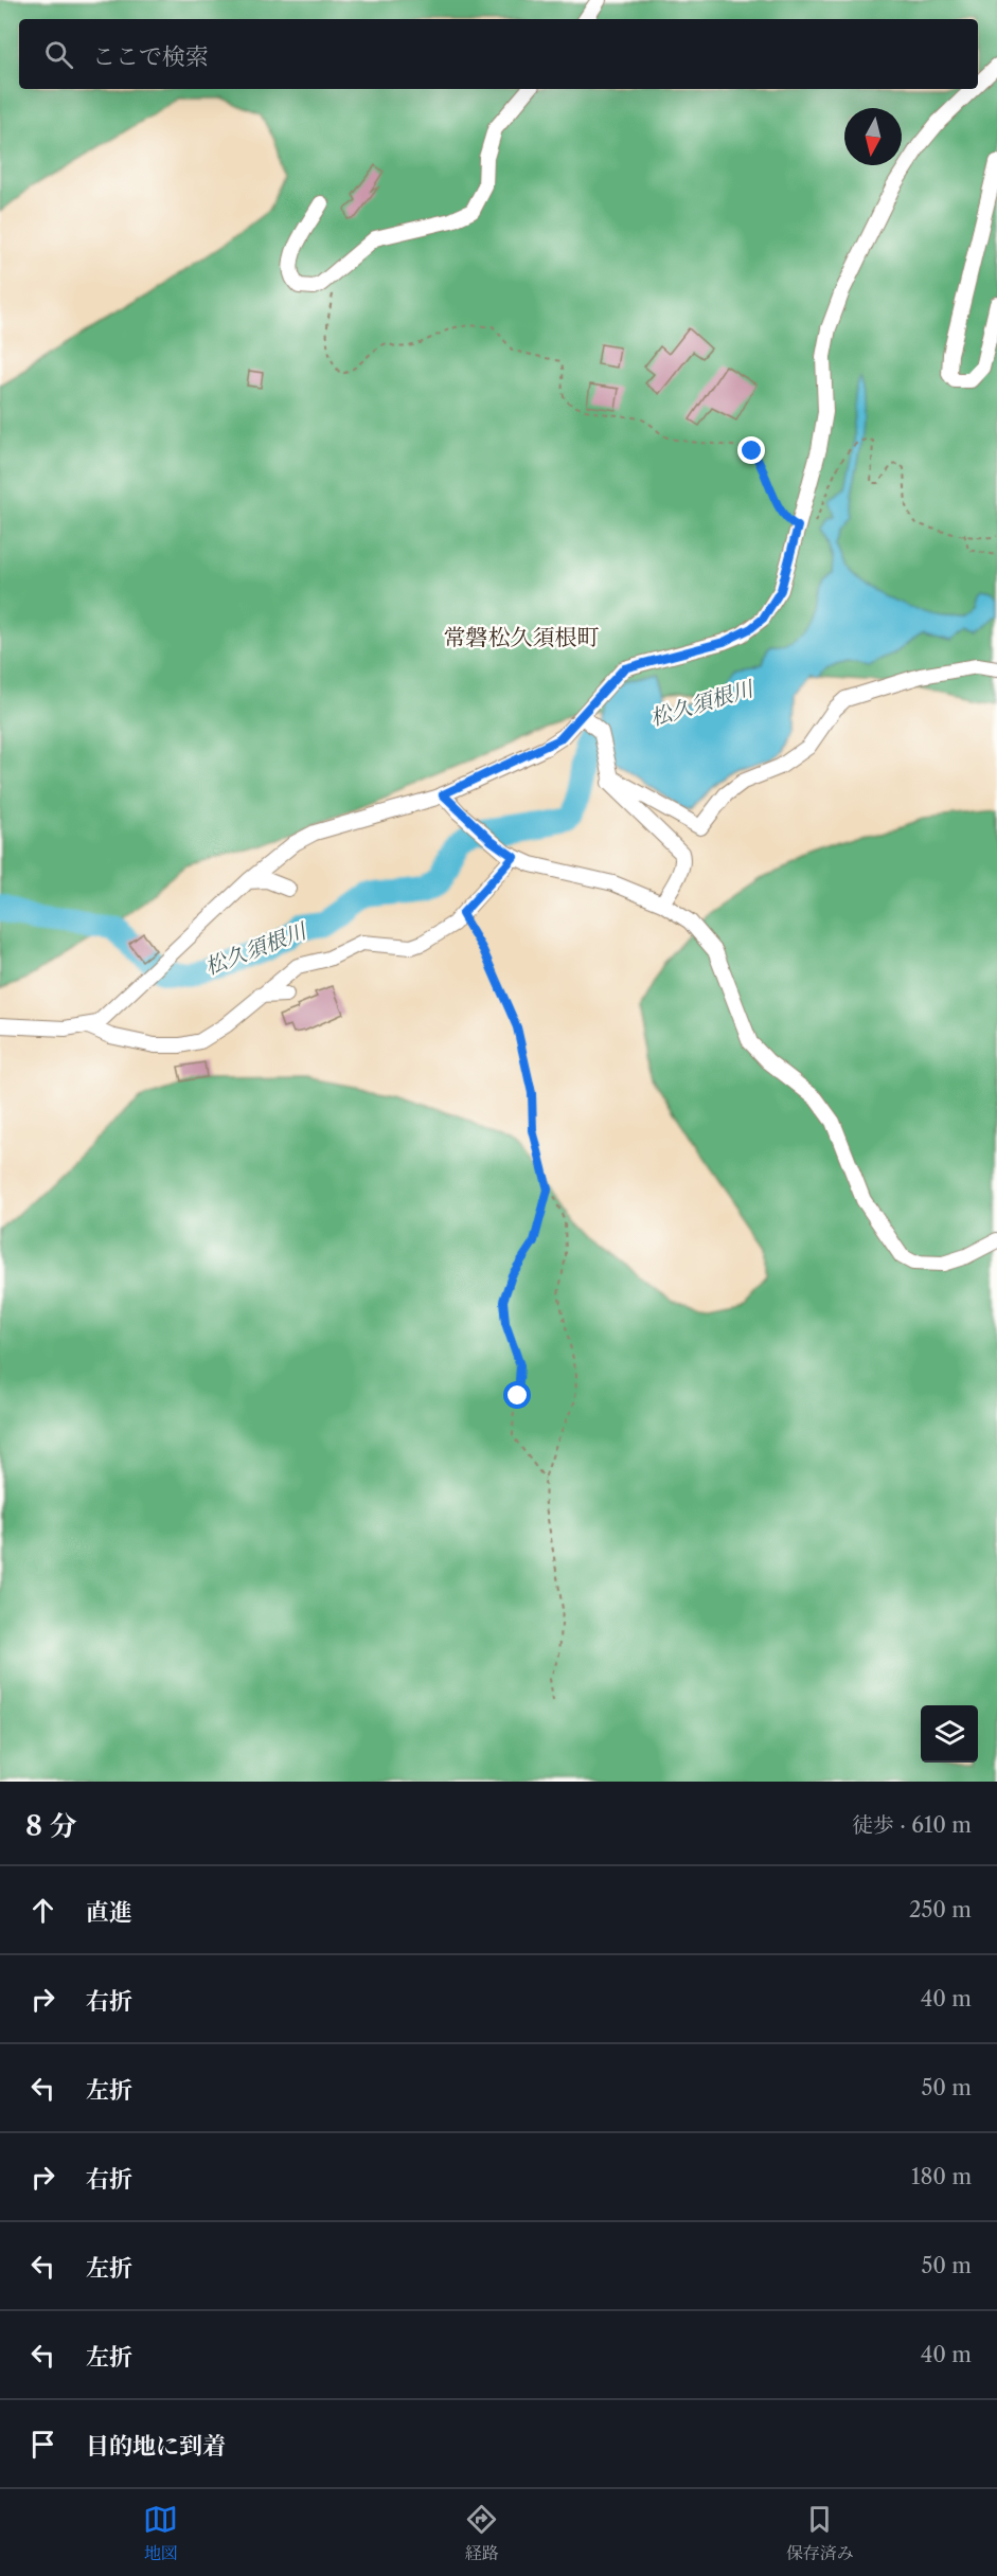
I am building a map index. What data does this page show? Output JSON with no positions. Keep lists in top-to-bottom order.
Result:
{
  "districts": ["常磐松久須根町"],
  "water": ["松久須根川"],
  "north": "bottom",
  "page": {
    "search": "ここで検索",
    "heading": ["8 分", "徒歩 · 610 m"],
    "list": [
      ["直進", "250 m"],
      ["右折", "40 m"],
      ["左折", "50 m"],
      ["右折", "180 m"],
      ["左折", "50 m"],
      ["左折", "40 m"],
      "目的地に到着"
    ],
    "nav": ["地図", "経路", "保存済み"]
  }
}
